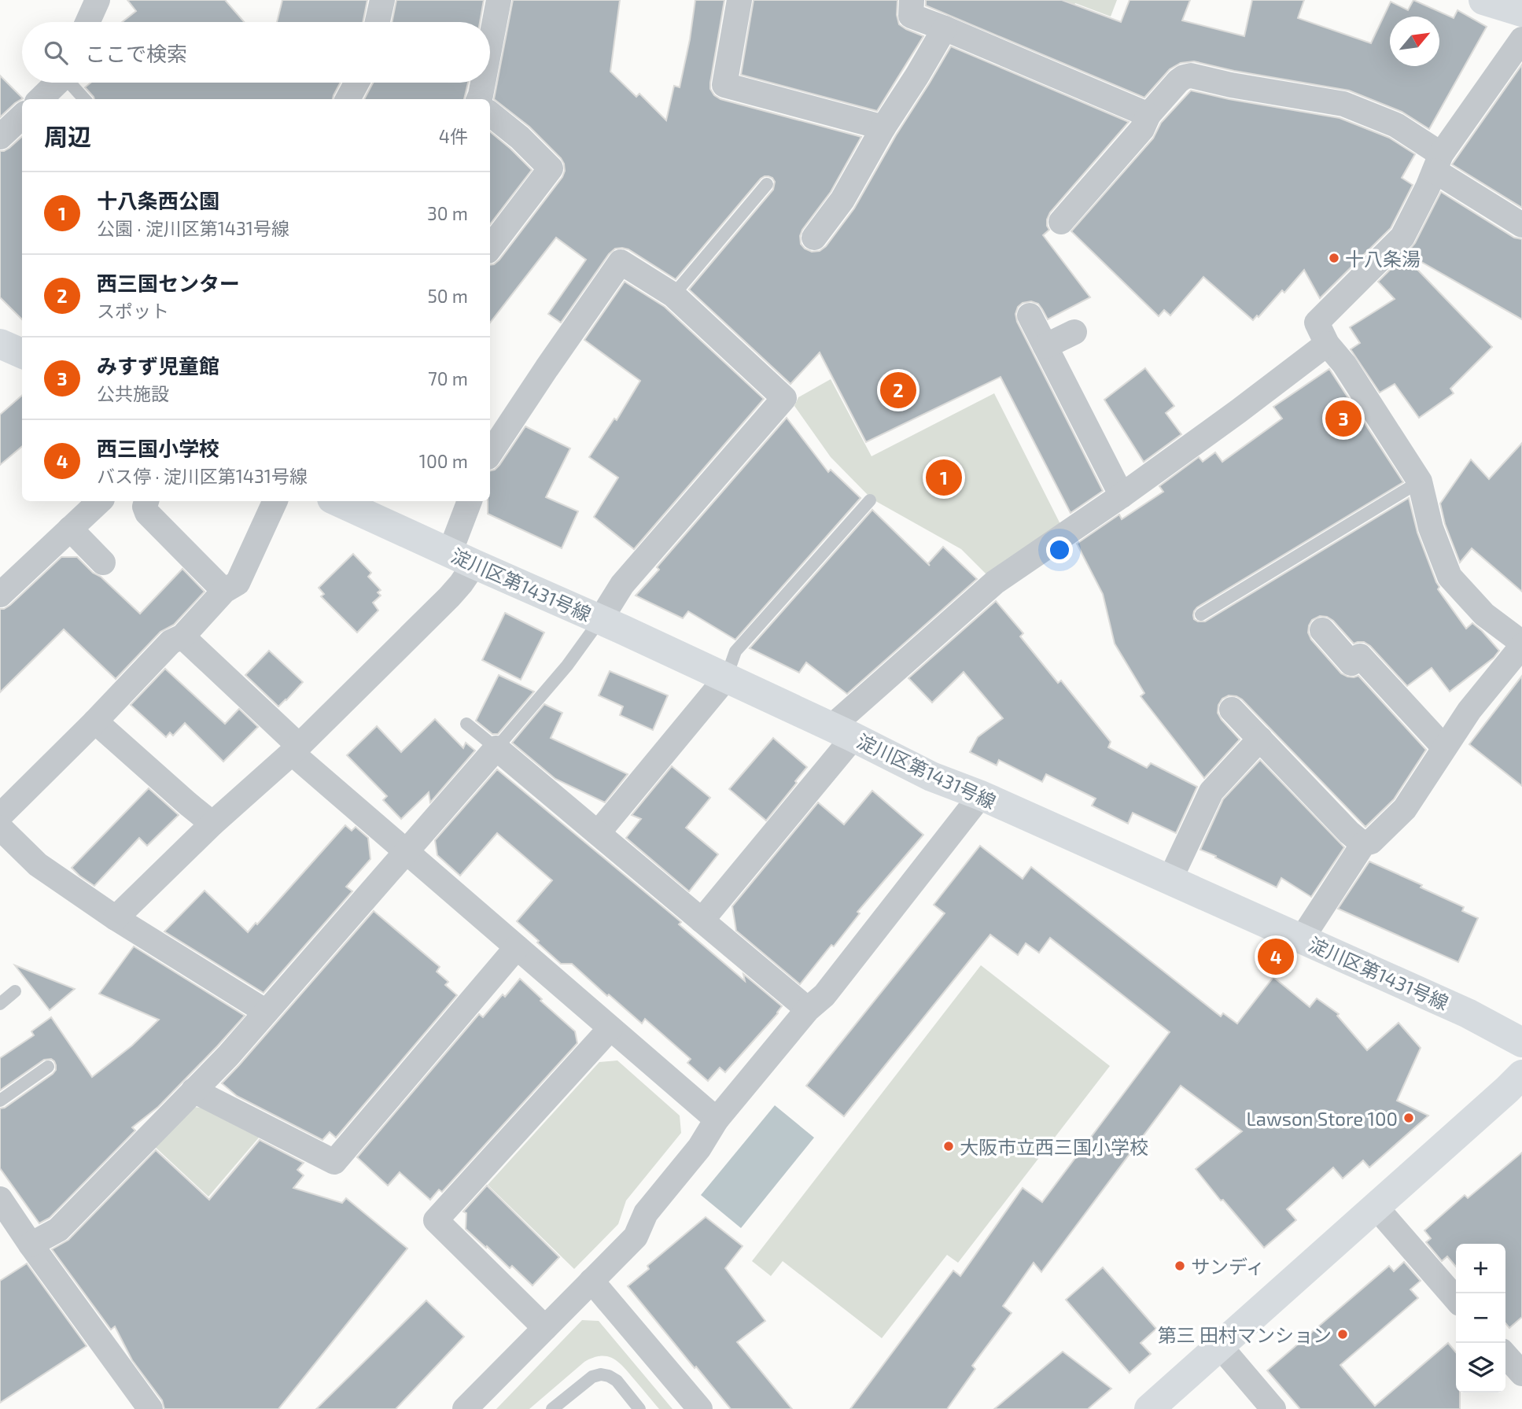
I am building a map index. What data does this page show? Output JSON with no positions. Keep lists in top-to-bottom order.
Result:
{
  "streets": {
    "street": ["淀川区第1431号線"]
  },
  "places": [
    "十八条湯",
    "Lawson Store 100",
    "大阪市立西三国小学校",
    "サンディ",
    "第三 田村マンション"
  ],
  "north": "top right",
  "page": {
    "search": "ここで検索",
    "heading": ["周辺", "4件"],
    "list": [
      {
        "mark": "1",
        "name": "十八条西公園",
        "note": "公園 · 淀川区第1431号線",
        "value": "30 m"
      },
      {
        "mark": "2",
        "name": "西三国センター",
        "note": "スポット",
        "value": "50 m"
      },
      {
        "mark": "3",
        "name": "みすず児童館",
        "note": "公共施設",
        "value": "70 m"
      },
      {
        "mark": "4",
        "name": "西三国小学校",
        "note": "バス停 · 淀川区第1431号線",
        "value": "100 m"
      }
    ],
    "pins": [
      "2",
      "3",
      "1",
      "4"
    ],
    "map_buttons": ["+", "−"]
  }
}
